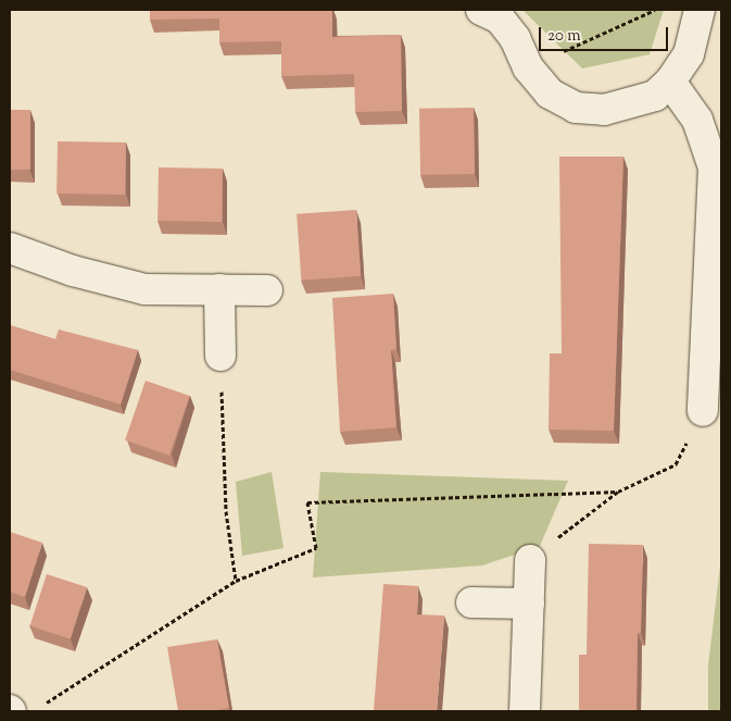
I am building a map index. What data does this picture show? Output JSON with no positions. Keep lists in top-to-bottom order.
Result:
{
  "scale_bar": "20 m"
}
